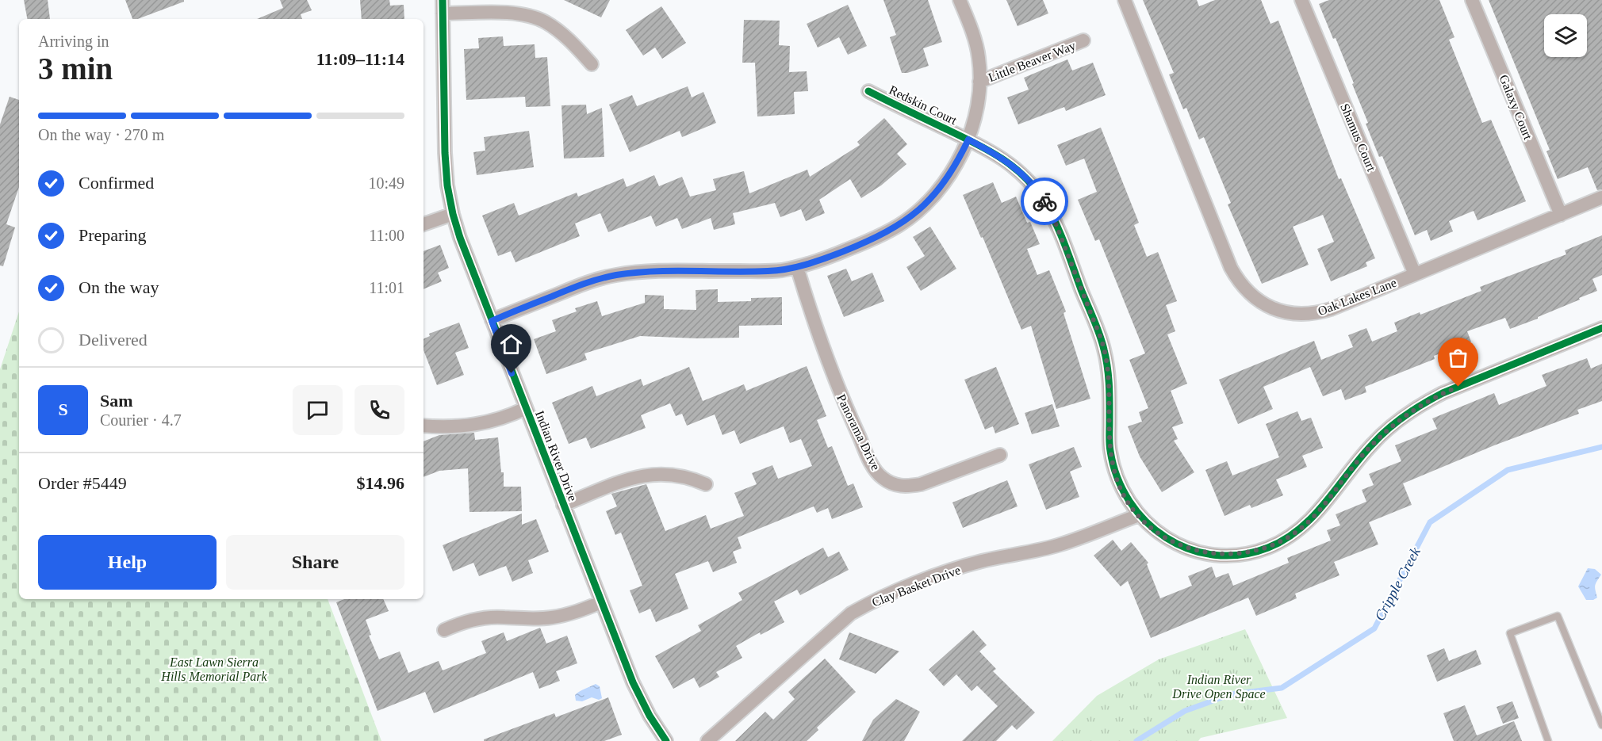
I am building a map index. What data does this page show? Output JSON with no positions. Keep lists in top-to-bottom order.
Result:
{
  "streets": {
    "street": [
      "Little Beaver Way",
      "Redskin Court",
      "Galaxy Court",
      "Shamus Court",
      "Oak Lakes Lane",
      "Panorama Drive",
      "Indian River Drive",
      "Clay Basket Drive"
    ]
  },
  "crossings": [
    ["Redskin Court", "Clay Basket Drive"],
    ["Galaxy Court", "Oak Lakes Lane"],
    ["Shamus Court", "Oak Lakes Lane"]
  ],
  "water": ["Cripple Creek"],
  "parks": ["East Lawn Sierra Hills Memorial Park", "Indian River Drive Open Space"],
  "page": {
    "heading": ["3 min", "Arriving in", "11:09–11:14"],
    "panel": [
      "Sam",
      "Courier · 4.7",
      "Order #5449",
      "$14.96"
    ],
    "bar": "On the way · 270 m",
    "list": [
      ["Confirmed", "10:49"],
      ["Preparing", "11:00"],
      ["On the way", "11:01"],
      "Delivered"
    ],
    "round": "S",
    "buttons": ["Help", "Share"]
  }
}
